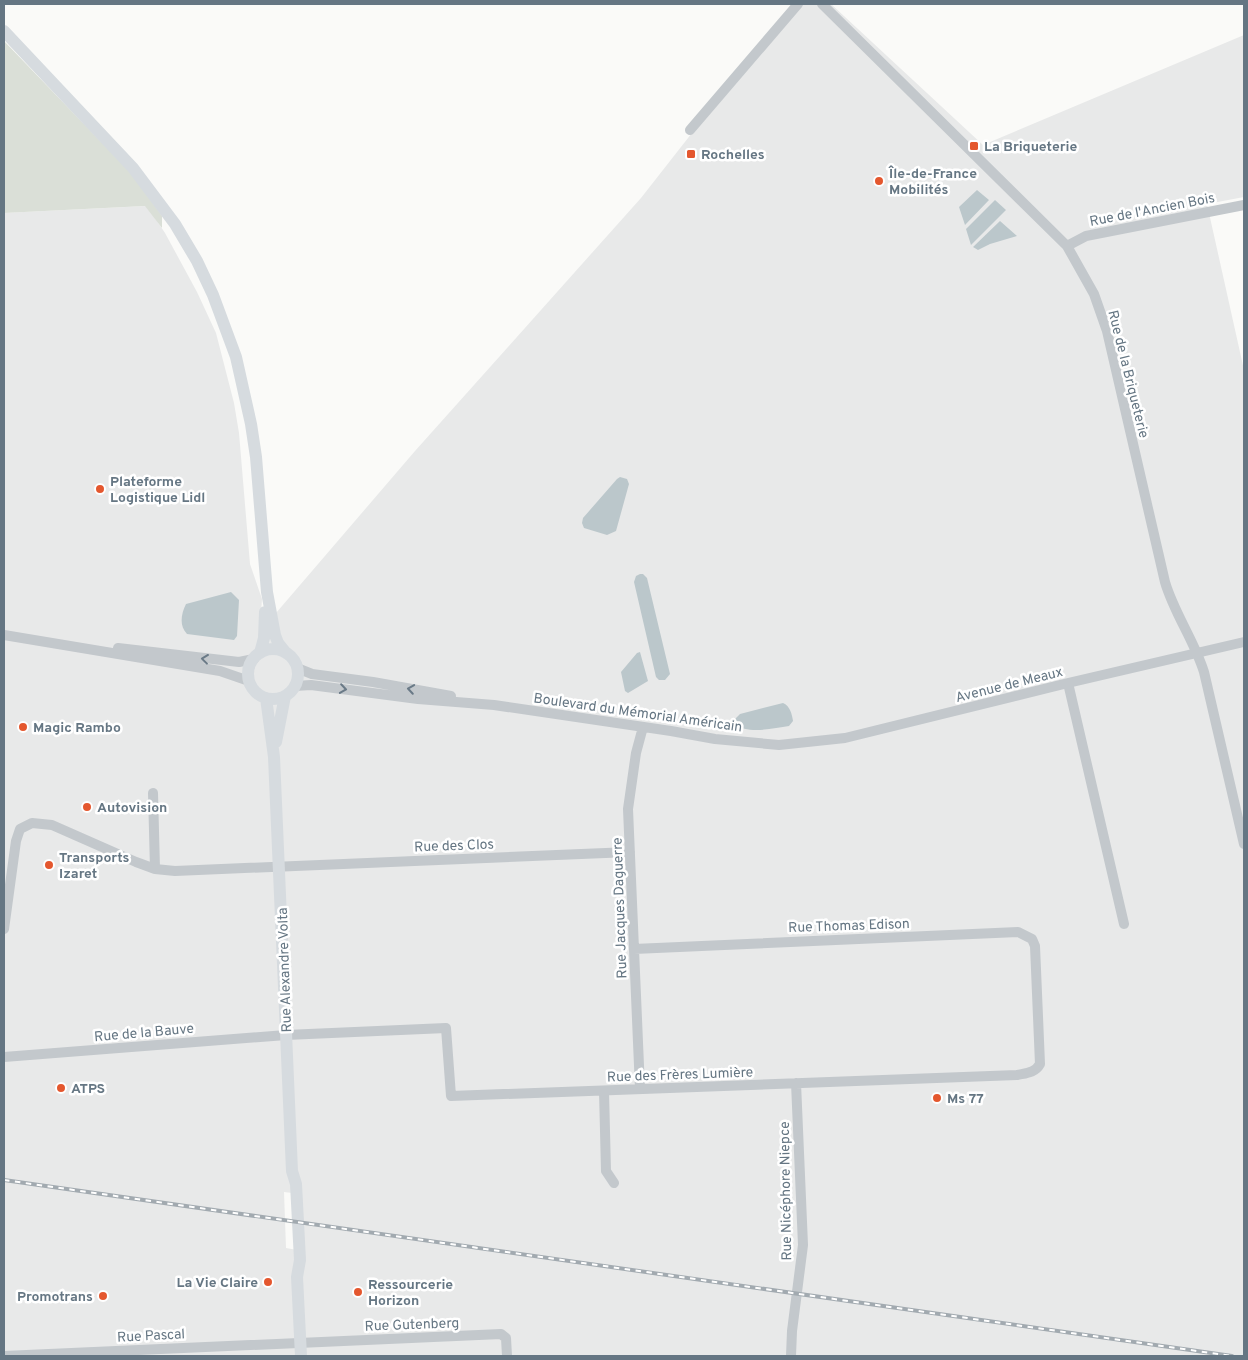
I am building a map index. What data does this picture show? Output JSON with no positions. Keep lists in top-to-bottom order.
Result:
{
  "streets": {
    "main road": ["Rue Alexandre Volta"],
    "street": [
      "Rue de l'Ancien Bois",
      "Rue de la Briqueterie",
      "Avenue de Meaux",
      "Boulevard du Mémorial Américain",
      "Rue des Clos",
      "Rue Jacques Daguerre",
      "Rue Thomas Edison",
      "Rue de la Bauve",
      "Rue des Frères Lumière",
      "Rue Nicéphore Niepce",
      "Rue Gutenberg",
      "Rue Pascal"
    ]
  },
  "crossings": [
    ["Rue de l'Ancien Bois", "Rue de la Briqueterie"],
    ["Rue de la Briqueterie", "Avenue de Meaux"],
    ["Avenue de Meaux", "Boulevard du Mémorial Américain"],
    ["Boulevard du Mémorial Américain", "Rue Jacques Daguerre"],
    ["Rue des Clos", "Rue Jacques Daguerre"],
    ["Rue des Clos", "Rue Alexandre Volta"],
    ["Rue Jacques Daguerre", "Rue Thomas Edison"],
    ["Rue Jacques Daguerre", "Rue des Frères Lumière"],
    ["Rue Thomas Edison", "Rue des Frères Lumière"],
    ["Rue Alexandre Volta", "Rue de la Bauve"],
    ["Rue Alexandre Volta", "Rue des Frères Lumière"],
    ["Rue Alexandre Volta", "Rue Gutenberg"],
    ["Rue Alexandre Volta", "Rue Pascal"],
    ["Rue de la Bauve", "Rue des Frères Lumière"],
    ["Rue des Frères Lumière", "Rue Nicéphore Niepce"],
    ["Rue Gutenberg", "Rue Pascal"]
  ],
  "places": {
    "transit": ["La Briqueterie", "Rochelles"],
    "other": [
      "Île-de-France Mobilités",
      "Plateforme Logistique Lidl",
      "Magic Rambo",
      "Autovision",
      "Transports Izaret",
      "ATPS",
      "Ms 77",
      "La Vie Claire",
      "Ressourcerie Horizon",
      "Promotrans"
    ]
  }
}
